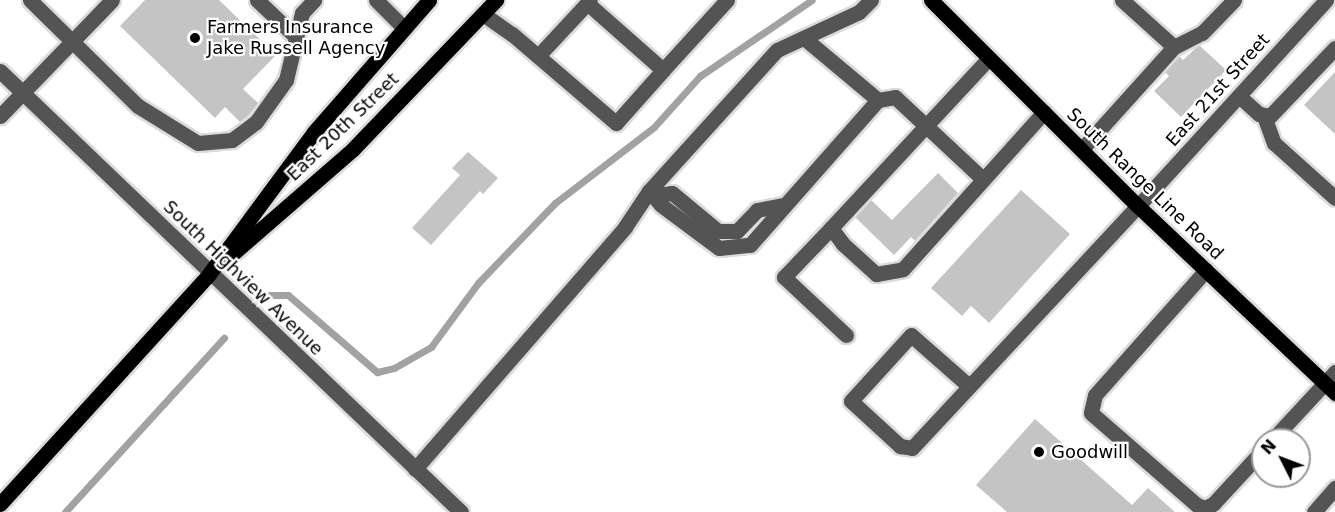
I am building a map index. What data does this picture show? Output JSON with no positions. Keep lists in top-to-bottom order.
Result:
{
  "streets": {
    "main road": ["East 20th Street", "South Range Line Road"],
    "street": ["East 21st Street", "South Highview Avenue"]
  },
  "crossings": [
    ["East 21st Street", "South Range Line Road"],
    ["East 20th Street", "South Highview Avenue"]
  ],
  "places": ["Farmers Insurance Jake Russell Agency", "Goodwill"],
  "north": "top left"
}
